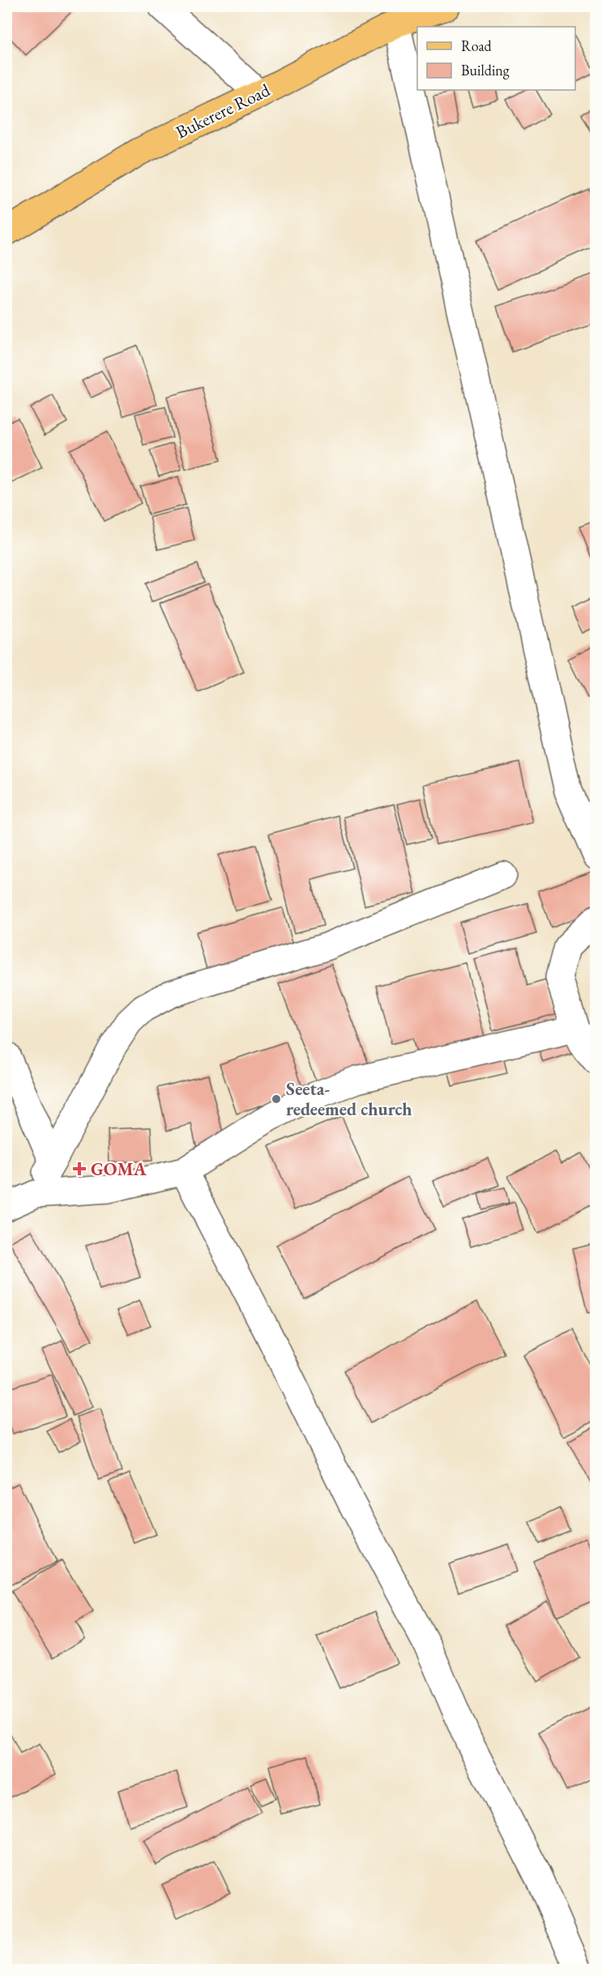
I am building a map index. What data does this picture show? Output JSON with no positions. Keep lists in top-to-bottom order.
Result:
{
  "streets": {
    "main road": ["Bukerere Road"]
  },
  "places": {
    "other": ["Seeta- redeemed church"],
    "health": ["GOMA"]
  },
  "legend": ["Road", "Building"]
}
